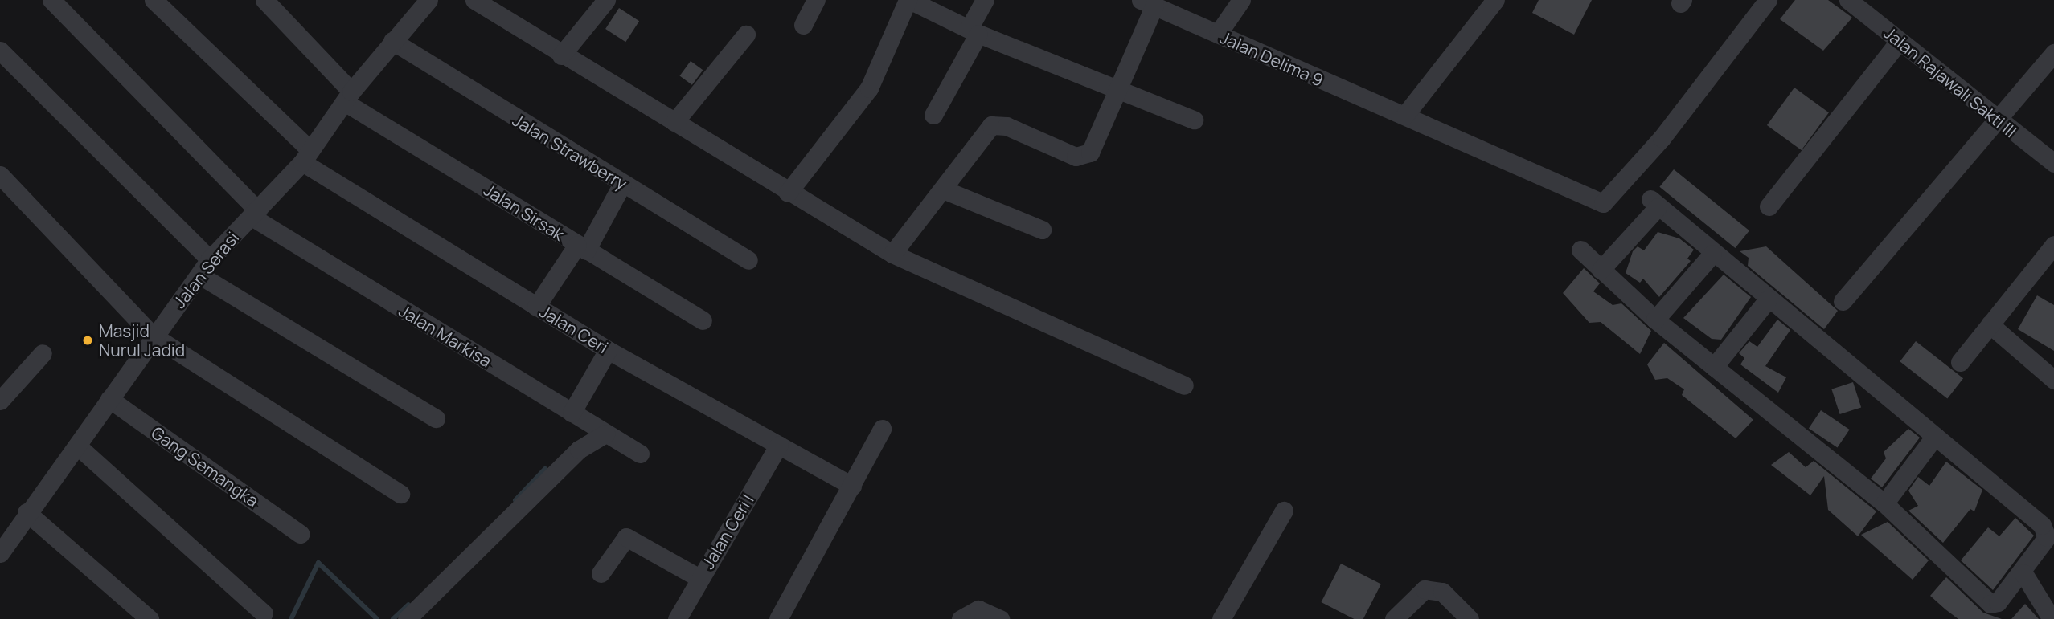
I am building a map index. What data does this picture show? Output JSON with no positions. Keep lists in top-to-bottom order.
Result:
{
  "streets": {
    "street": [
      "Jalan Delima 9",
      "Jalan Rajawali Sakti III",
      "Jalan Strawberry",
      "Jalan Sirsak",
      "Jalan Serasi",
      "Jalan Ceri",
      "Jalan Markisa",
      "Gang Semangka",
      "Jalan Ceri I"
    ]
  },
  "crossings": [
    ["Jalan Strawberry", "Jalan Serasi"],
    ["Jalan Sirsak", "Jalan Serasi"],
    ["Jalan Serasi", "Jalan Ceri"],
    ["Jalan Serasi", "Jalan Markisa"],
    ["Jalan Serasi", "Gang Semangka"],
    ["Jalan Ceri", "Jalan Ceri I"]
  ],
  "places": ["Masjid Nurul Jadid"]
}
